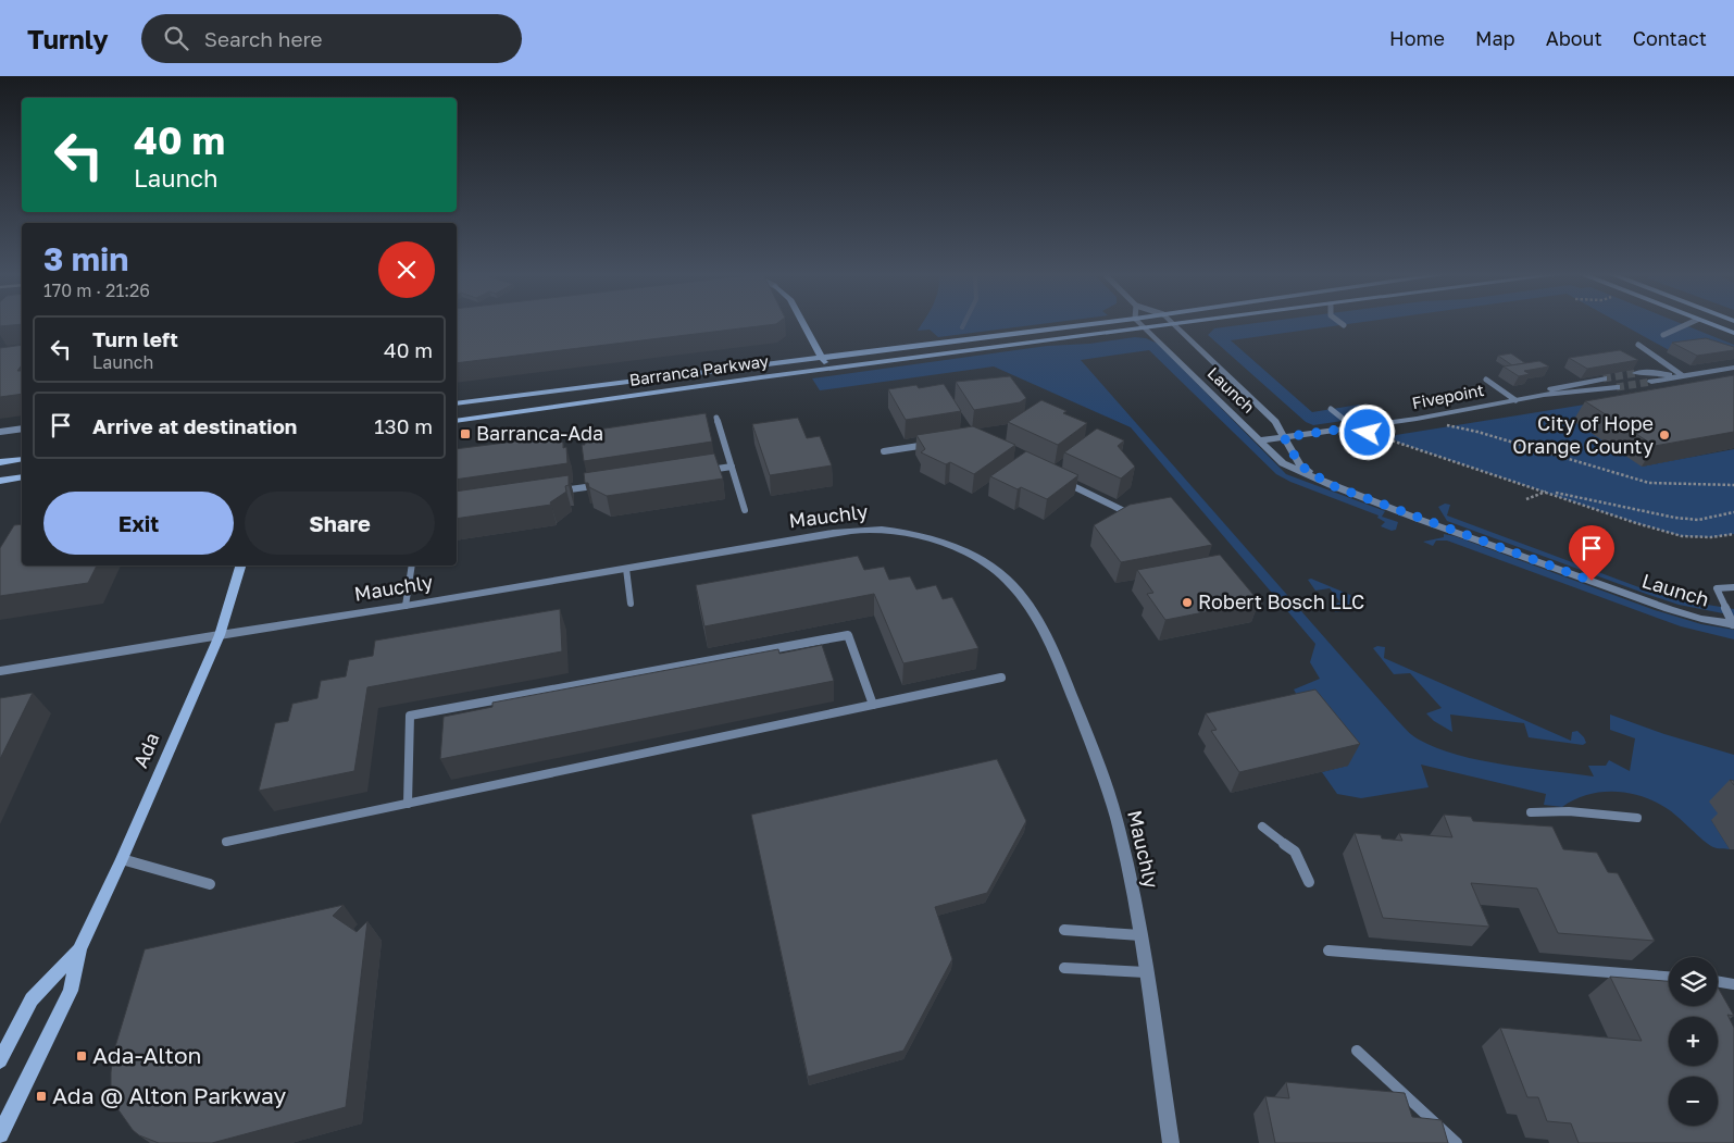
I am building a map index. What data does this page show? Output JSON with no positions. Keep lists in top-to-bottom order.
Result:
{
  "streets": {
    "main road": ["Barranca Parkway", "Ada"],
    "street": ["Launch", "Fivepoint", "Mauchly"]
  },
  "crossings": [
    ["Barranca Parkway", "Launch"],
    ["Launch", "Fivepoint"],
    ["Mauchly", "Ada"]
  ],
  "places": {
    "transit": ["Barranca-Ada", "Ada-Alton", "Ada @ Alton Parkway"],
    "other": ["City of Hope Orange County", "Robert Bosch LLC"]
  },
  "page": {
    "header": "Turnly",
    "search": "Search here",
    "nav": [
      "Home",
      "Map",
      "About",
      "Contact"
    ],
    "turn": ["40 m", "Launch"],
    "heading": ["3 min", "170 m · 21:26"],
    "list": [
      {
        "name": "Turn left",
        "note": "Launch",
        "value": "40 m"
      },
      {
        "name": "Arrive at destination",
        "value": "130 m"
      }
    ],
    "buttons": ["Exit", "Share"],
    "map_buttons": ["+", "−"]
  }
}
